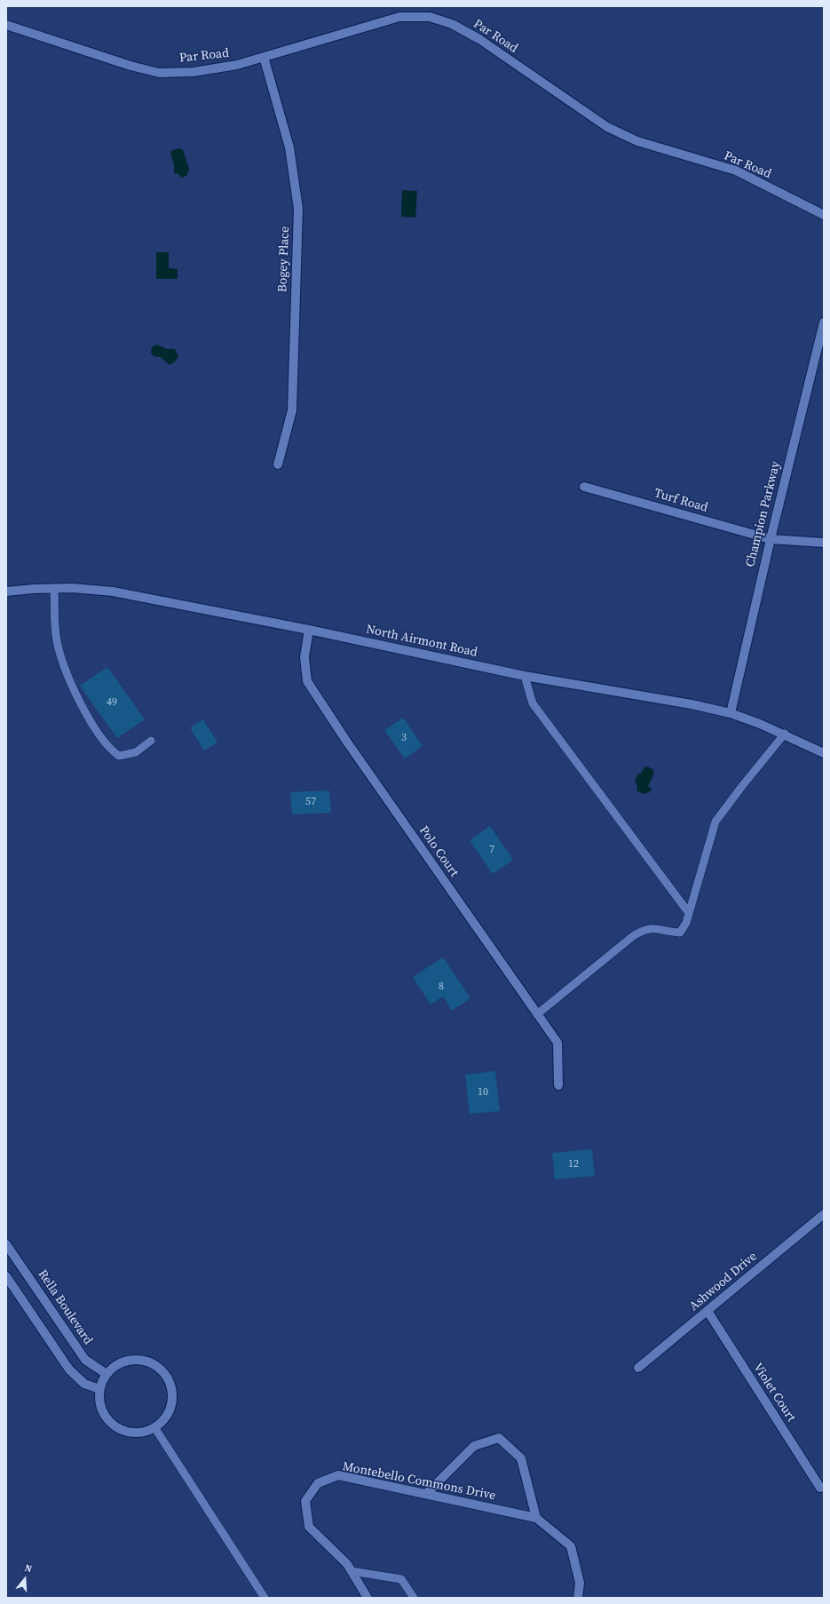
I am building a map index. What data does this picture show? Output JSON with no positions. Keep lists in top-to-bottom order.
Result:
{
  "streets": {
    "street": [
      "Par Road",
      "Bogey Place",
      "Turf Road",
      "Champion Parkway",
      "North Airmont Road",
      "Polo Court",
      "Ashwood Drive",
      "Rella Boulevard",
      "Violet Court",
      "Montebello Commons Drive"
    ]
  },
  "crossings": [
    ["Par Road", "Bogey Place"],
    ["Turf Road", "Champion Parkway"],
    ["Champion Parkway", "North Airmont Road"],
    ["North Airmont Road", "Polo Court"],
    ["Ashwood Drive", "Violet Court"]
  ],
  "house_numbers": [
    "49",
    "3",
    "57",
    "7",
    "8",
    "10",
    "12"
  ],
  "north": "top"
}
